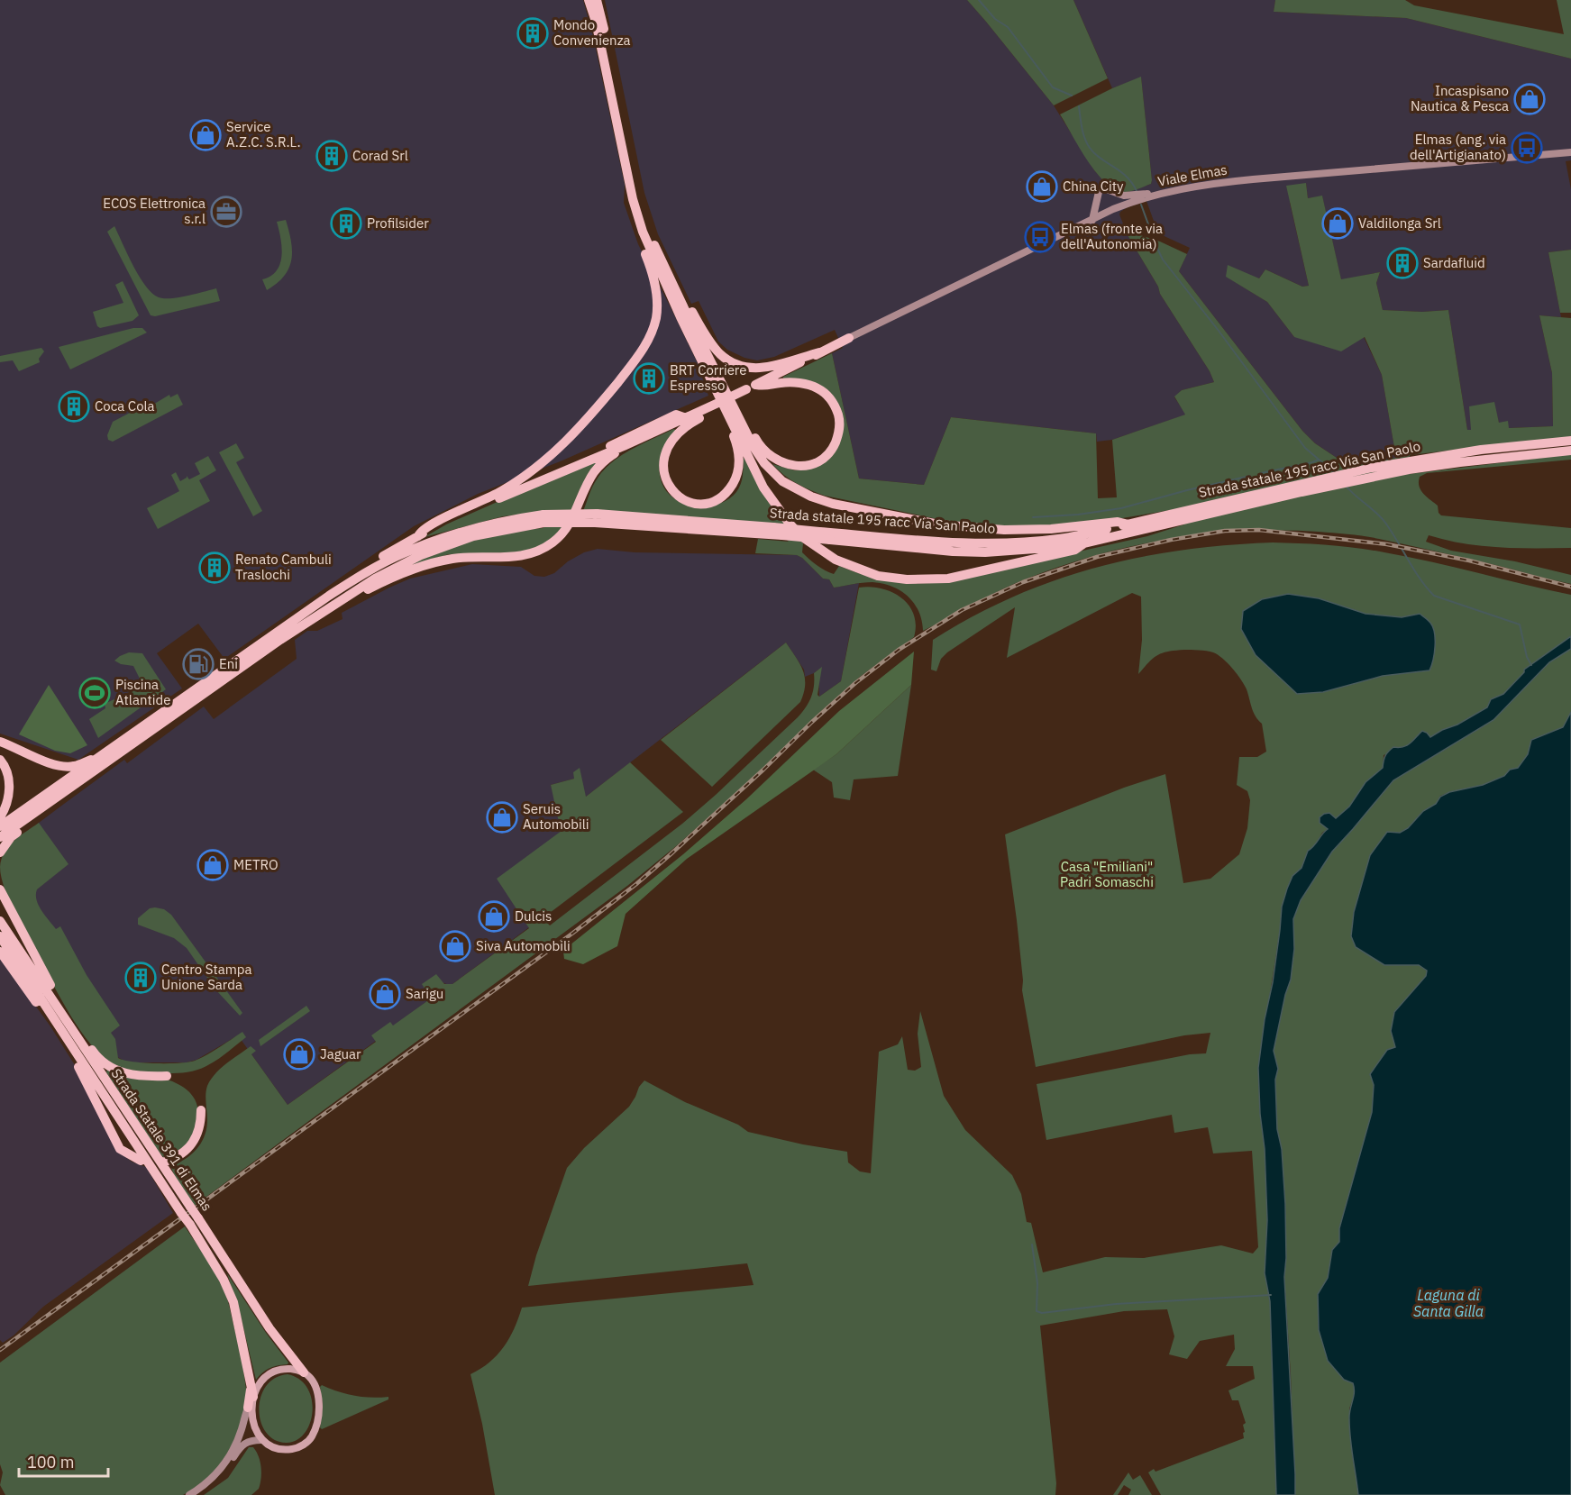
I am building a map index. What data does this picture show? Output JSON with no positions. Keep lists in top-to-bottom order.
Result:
{
  "streets": {
    "highway": ["Strada statale 195 racc Via San Paolo", "Strada Statale 391 di Elmas"],
    "main road": ["Viale Elmas"]
  },
  "water": ["Laguna di Santa Gilla"],
  "parks": ["Casa \"Emiliani\" Padri Somaschi"],
  "places": {
    "building": [
      "Mondo Convenienza",
      "Corad Srl",
      "Profilsider",
      "Sardafluid",
      "BRT Corriere Espresso",
      "Coca Cola",
      "Renato Cambuli Traslochi",
      "Centro Stampa Unione Sarda"
    ],
    "shop": [
      "Incaspisano Nautica & Pesca",
      "Service A.Z.C. S.R.L.",
      "China City",
      "Valdilonga Srl",
      "Seruis Automobili",
      "METRO",
      "Dulcis",
      "Siva Automobili",
      "Sarigu",
      "Jaguar"
    ],
    "bus stop": ["Elmas (ang. via dell'Artigianato)", "Elmas (fronte via dell'Autonomia)"],
    "office": ["ECOS Elettronica s.r.l"],
    "fuel station": ["Eni"],
    "sports": ["Piscina Atlantide"]
  },
  "scale_bar": "100 m"
}
